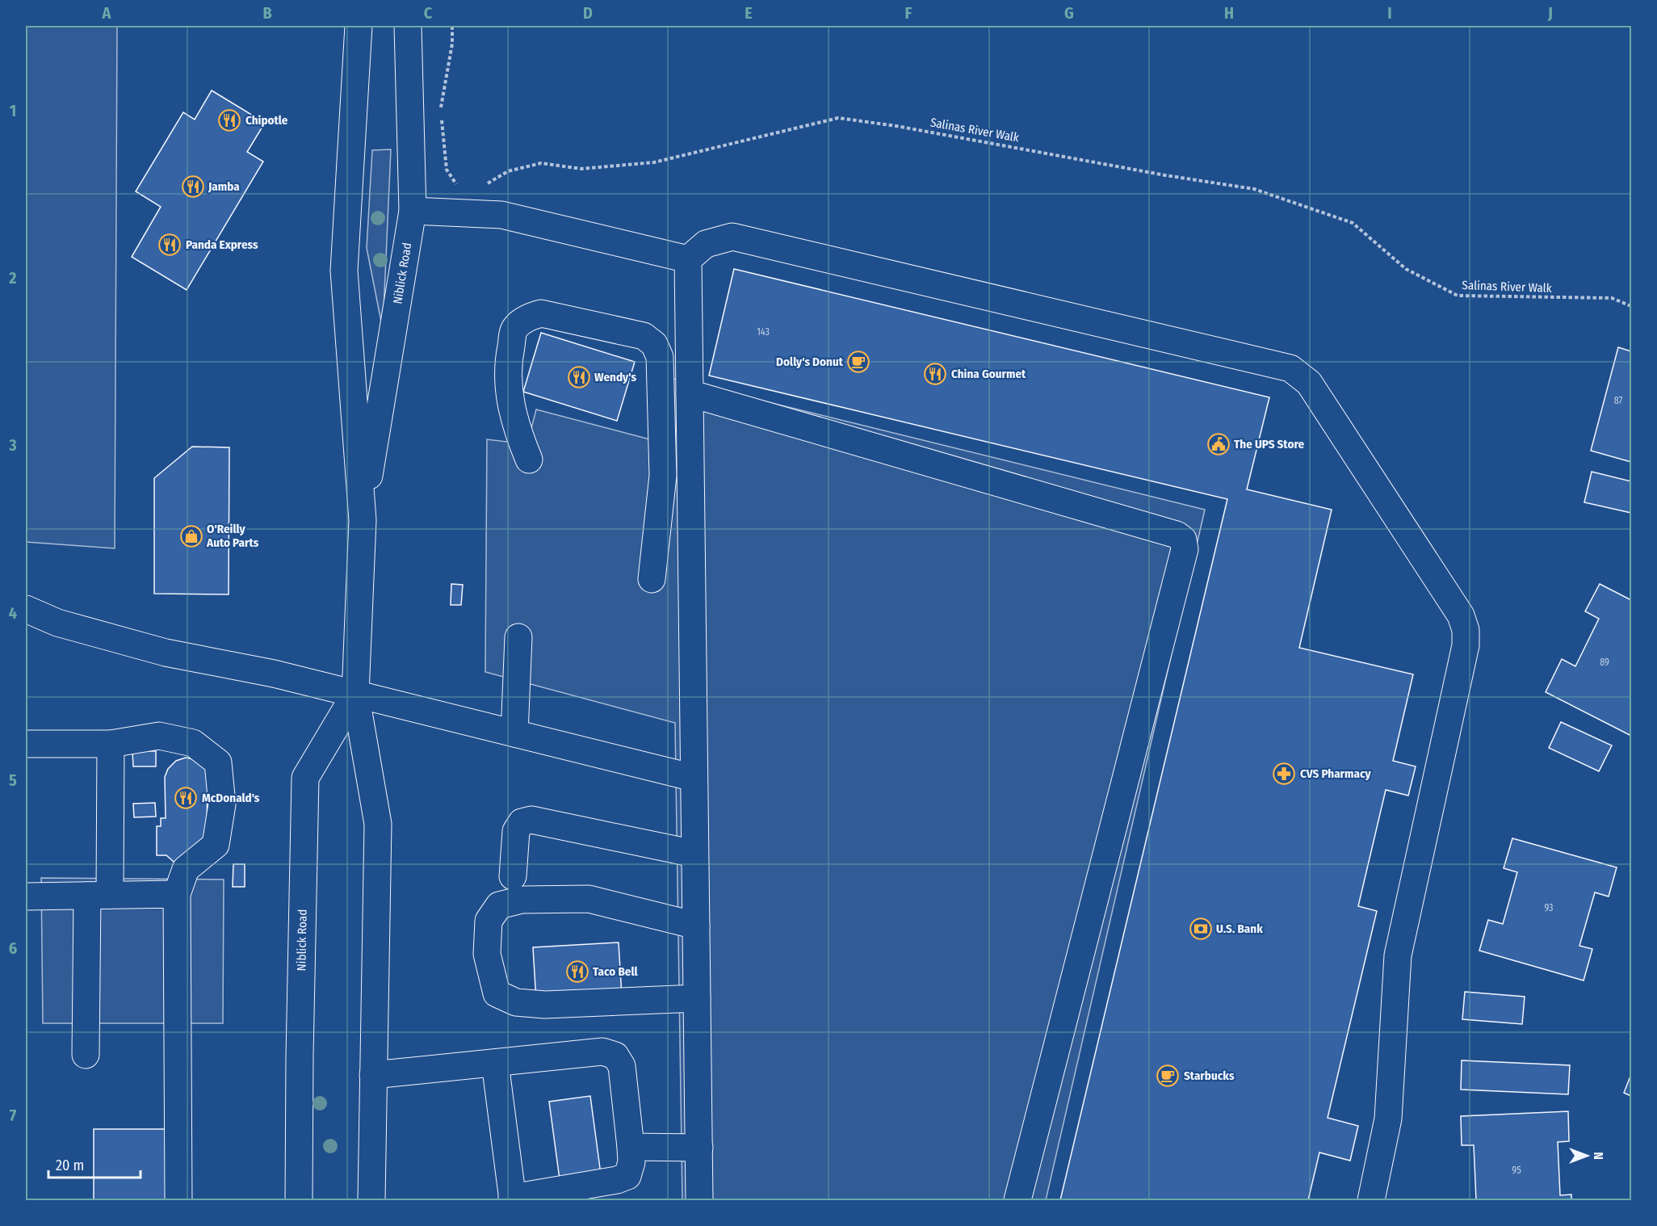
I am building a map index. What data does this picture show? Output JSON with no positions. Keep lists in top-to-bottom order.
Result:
{
  "streets": {
    "main road": ["Niblick Road"],
    "path": ["Salinas River Walk"]
  },
  "places": {
    "restaurant": [
      "Chipotle",
      "Jamba",
      "Panda Express",
      "China Gourmet",
      "Wendy's",
      "McDonald's",
      "Taco Bell"
    ],
    "cafe": ["Dolly's Donut", "Starbucks"],
    "public building": ["The UPS Store"],
    "shop": ["O'Reilly Auto Parts"],
    "pharmacy": ["CVS Pharmacy"],
    "bank": ["U.S. Bank"]
  },
  "house_numbers": [
    "143",
    "87",
    "89",
    "93",
    "95"
  ],
  "scale_bar": "20 m",
  "north": "right",
  "grid": {
    "columns": [
      "A",
      "B",
      "C",
      "D",
      "E",
      "F",
      "G",
      "H",
      "I",
      "J"
    ],
    "rows": [
      "1",
      "2",
      "3",
      "4",
      "5",
      "6",
      "7"
    ]
  }
}
